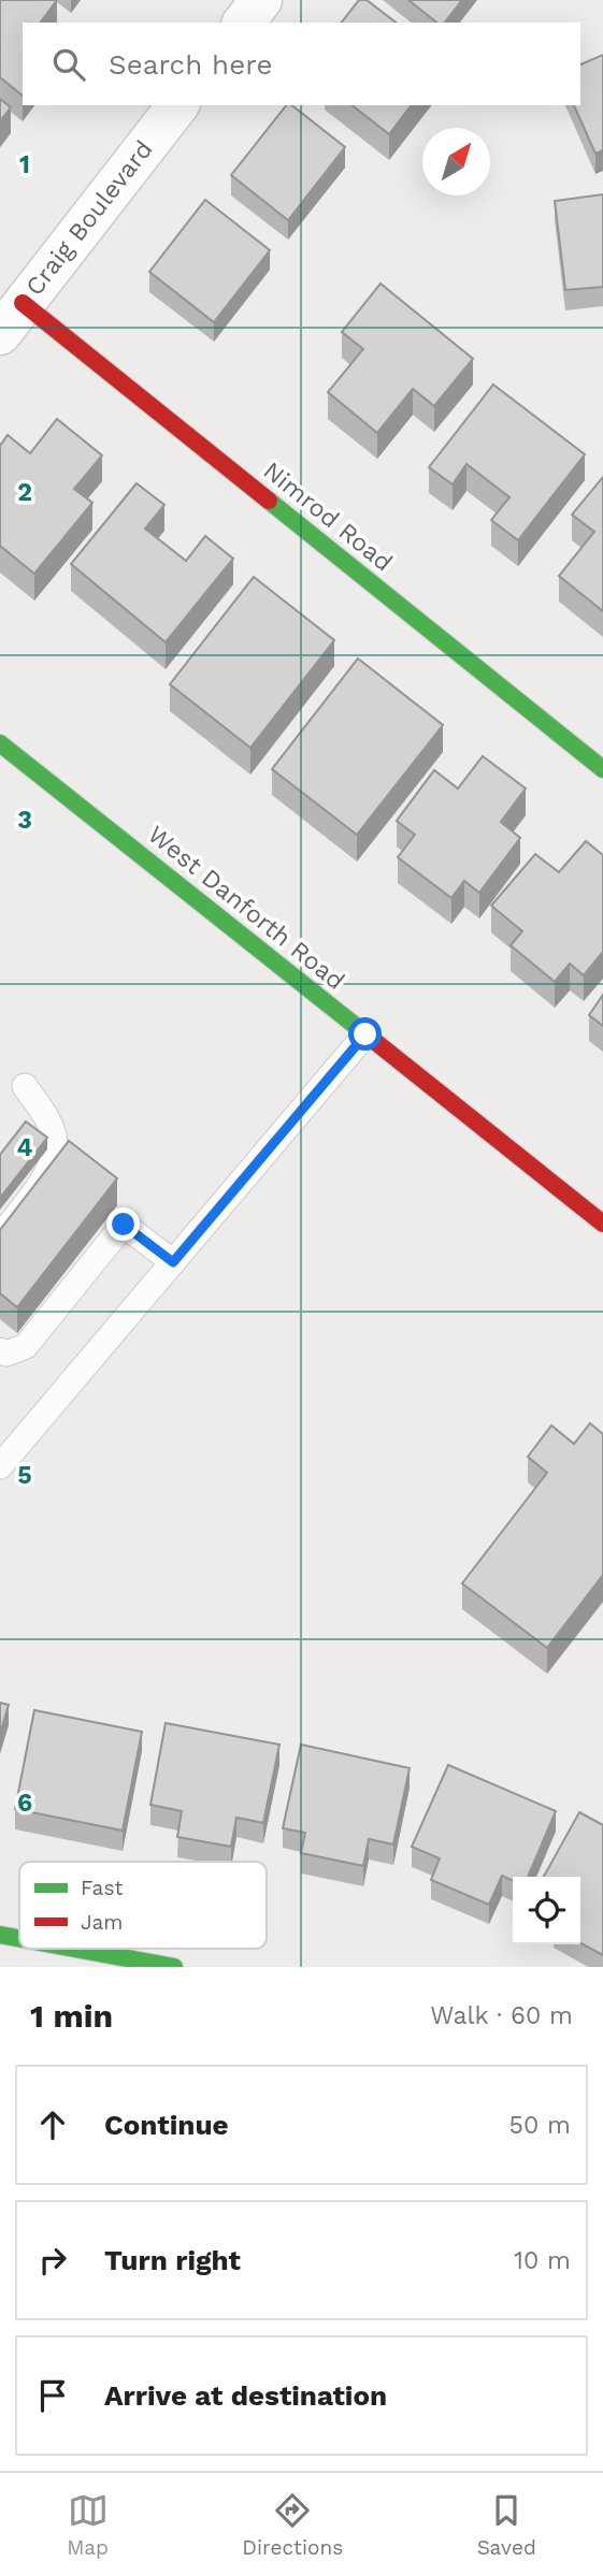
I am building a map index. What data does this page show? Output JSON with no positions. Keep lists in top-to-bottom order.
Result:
{
  "streets": {
    "street": ["Craig Boulevard", "Nimrod Road", "West Danforth Road"]
  },
  "crossings": [
    ["Craig Boulevard", "Nimrod Road"]
  ],
  "legend": ["Fast", "Jam"],
  "north": "top right",
  "page": {
    "search": "Search here",
    "heading": ["1 min", "Walk · 60 m"],
    "list": [
      ["Continue", "50 m"],
      ["Turn right", "10 m"],
      "Arrive at destination"
    ],
    "nav": ["Map", "Directions", "Saved"]
  },
  "grid": {
    "rows": [
      "1",
      "2",
      "3",
      "4",
      "5",
      "6"
    ]
  }
}
